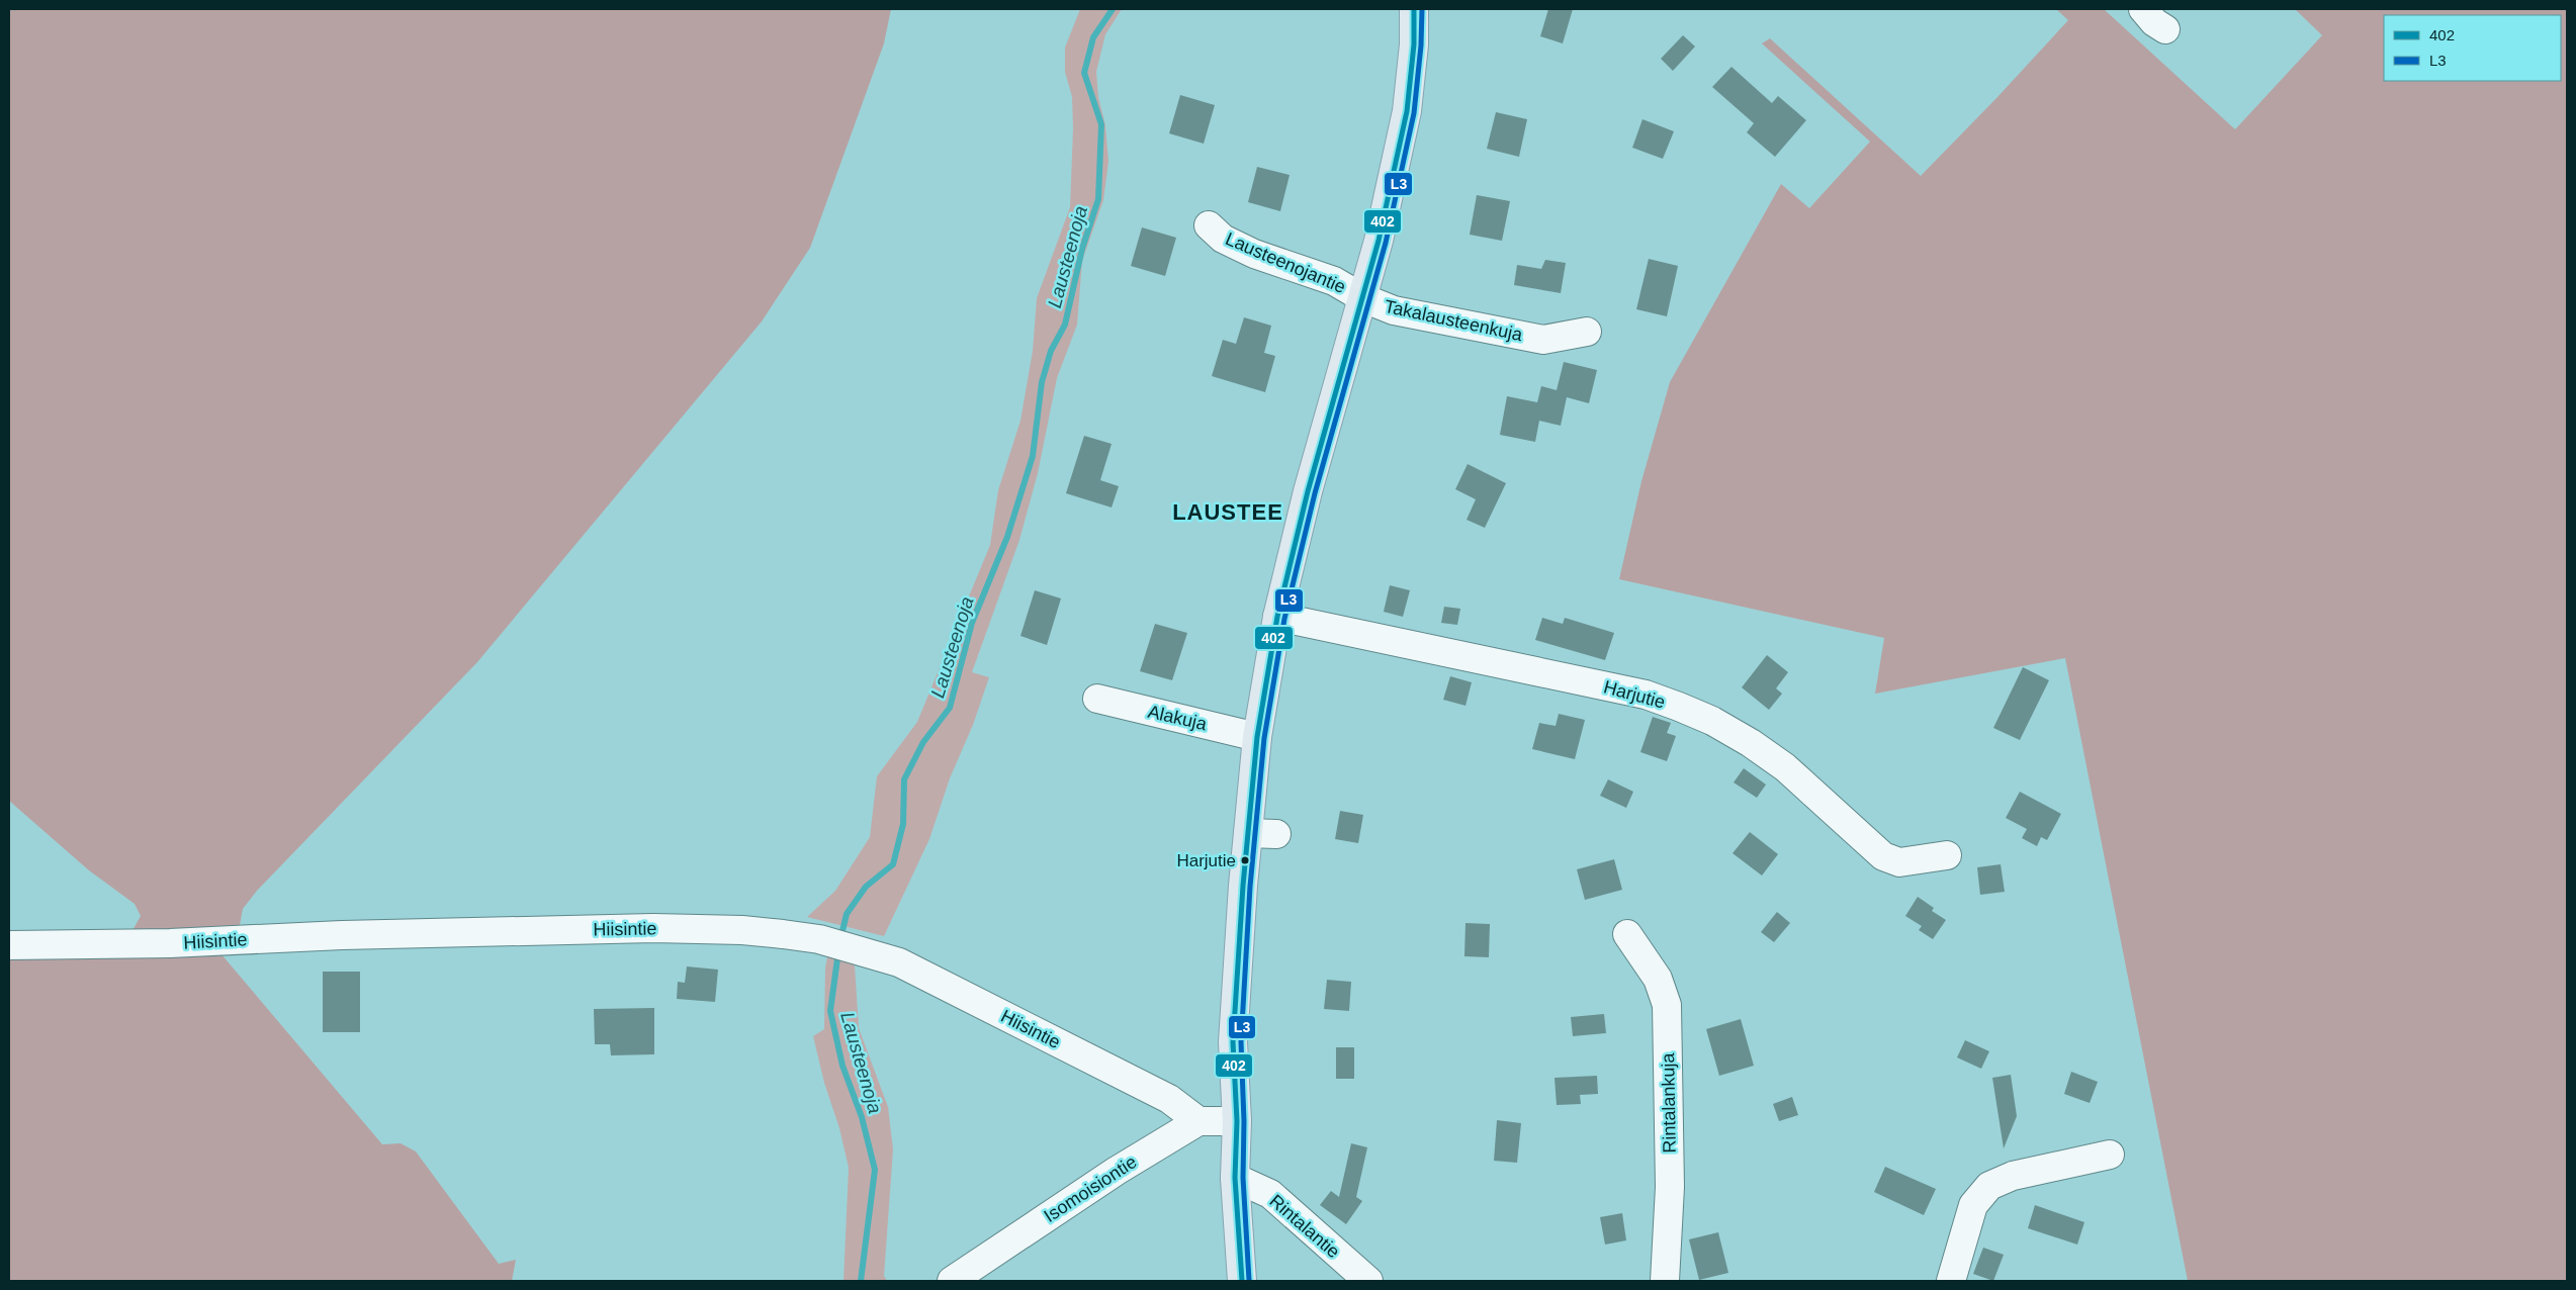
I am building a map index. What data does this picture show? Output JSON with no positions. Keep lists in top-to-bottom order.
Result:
{
  "streets": {
    "street": [
      "Lausteenojantie",
      "Takalausteenkuja",
      "Harjutie",
      "Alakuja",
      "Hiisintie",
      "Rintalankuja",
      "Isomoisiontie",
      "Rintalantie"
    ]
  },
  "crossings": [
    ["Lausteenojantie", "Takalausteenkuja"],
    ["Hiisintie", "Isomoisiontie"]
  ],
  "districts": ["LAUSTEE"],
  "water": ["Lausteenoja"],
  "places": ["Harjutie"],
  "lines": ["transit line 402", "transit line L3"],
  "legend": ["402", "L3"]
}
